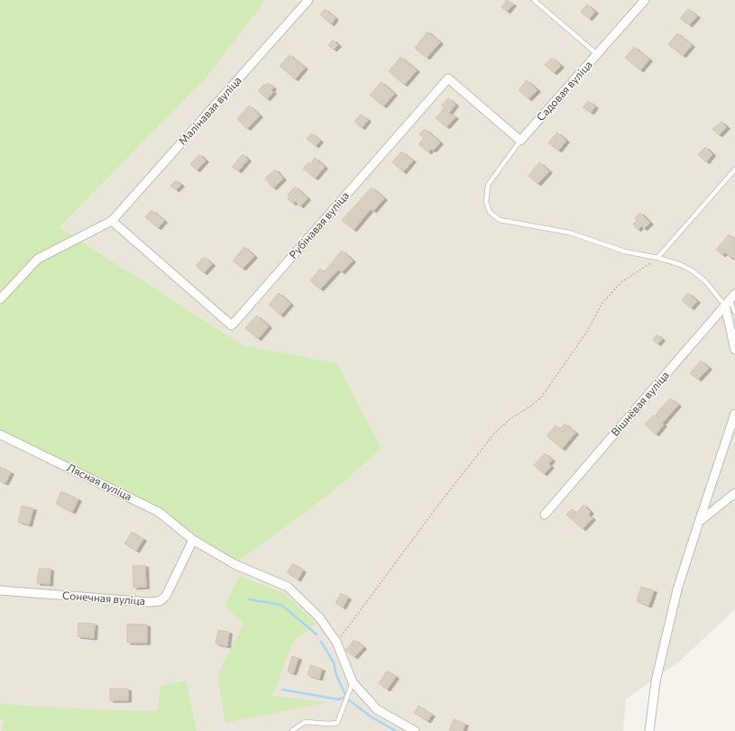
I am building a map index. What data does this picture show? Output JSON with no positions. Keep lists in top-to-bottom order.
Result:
{
  "streets": {
    "street": [
      "Садовая вуліца",
      "Малінавая вуліца",
      "Рубінавая вуліца",
      "Вішнёвая вуліца",
      "Лясная вуліца",
      "Сонечная вуліца"
    ]
  },
  "crossings": [
    ["Садовая вуліца", "Рубінавая вуліца"],
    ["Малінавая вуліца", "Рубінавая вуліца"],
    ["Лясная вуліца", "Сонечная вуліца"]
  ]
}
